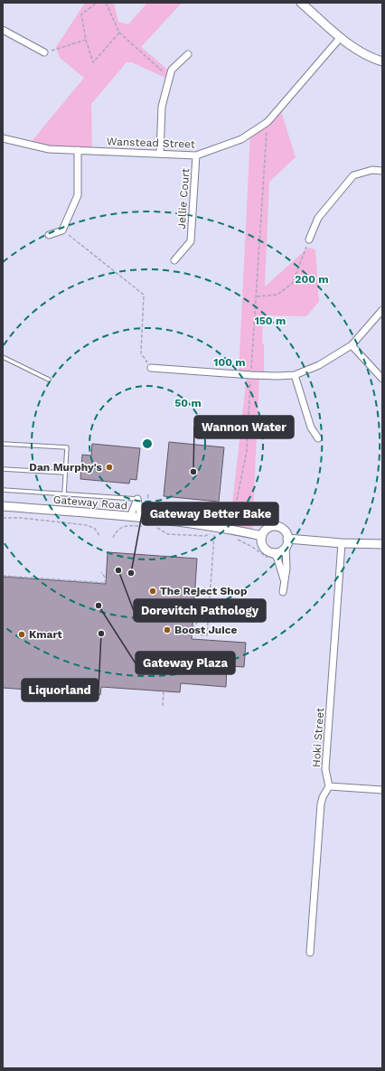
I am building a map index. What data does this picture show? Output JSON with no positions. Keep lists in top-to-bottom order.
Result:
{
  "streets": {
    "street": [
      "Wanstead Street",
      "Jellie Court",
      "Gateway Road",
      "Hoki Street"
    ]
  },
  "crossings": [
    ["Wanstead Street", "Jellie Court"]
  ],
  "places": [
    "Dan Murphy's",
    "Wannon Water",
    "Dorevitch Pathology",
    "Gateway Better Bake",
    "The Reject Shop",
    "Gateway Plaza",
    "Boost Juice",
    "Liquorland",
    "Kmart"
  ],
  "rings": [
    "200 m",
    "150 m",
    "100 m",
    "50 m"
  ]
}
